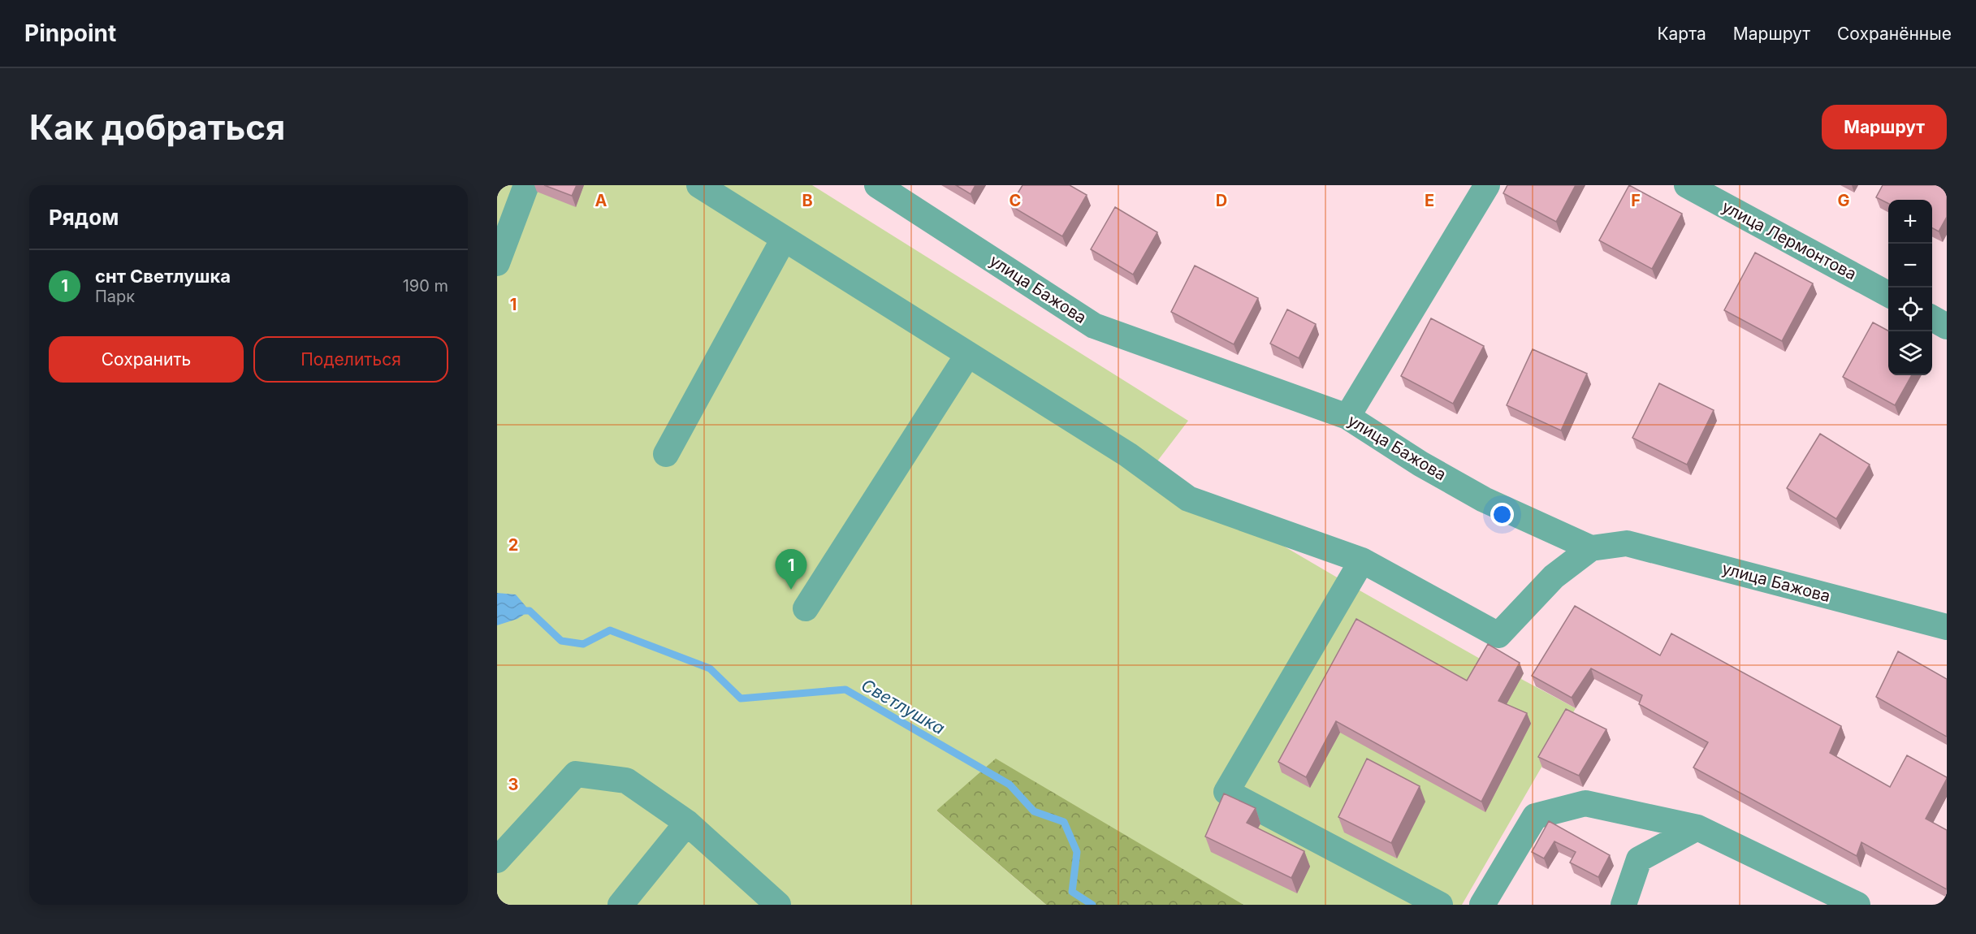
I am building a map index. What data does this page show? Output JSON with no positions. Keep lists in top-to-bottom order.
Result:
{
  "streets": {
    "street": ["улица Лермонтова", "улица Бажова"]
  },
  "water": ["Светлушка"],
  "page": {
    "header": "Pinpoint",
    "nav": ["Карта", "Маршрут", "Сохранённые"],
    "buttons": [
      "Маршрут",
      ["Сохранить", "Поделиться"]
    ],
    "title": "Как добраться",
    "heading": "Рядом",
    "map_buttons": ["+", "−"],
    "list": [
      {
        "mark": "1",
        "name": "снт Светлушка",
        "note": "Парк",
        "value": "190 m"
      }
    ],
    "pins": "1"
  },
  "grid": {
    "columns": [
      "A",
      "B",
      "C",
      "D",
      "E",
      "F",
      "G"
    ],
    "rows": ["1", "2", "3"]
  }
}
